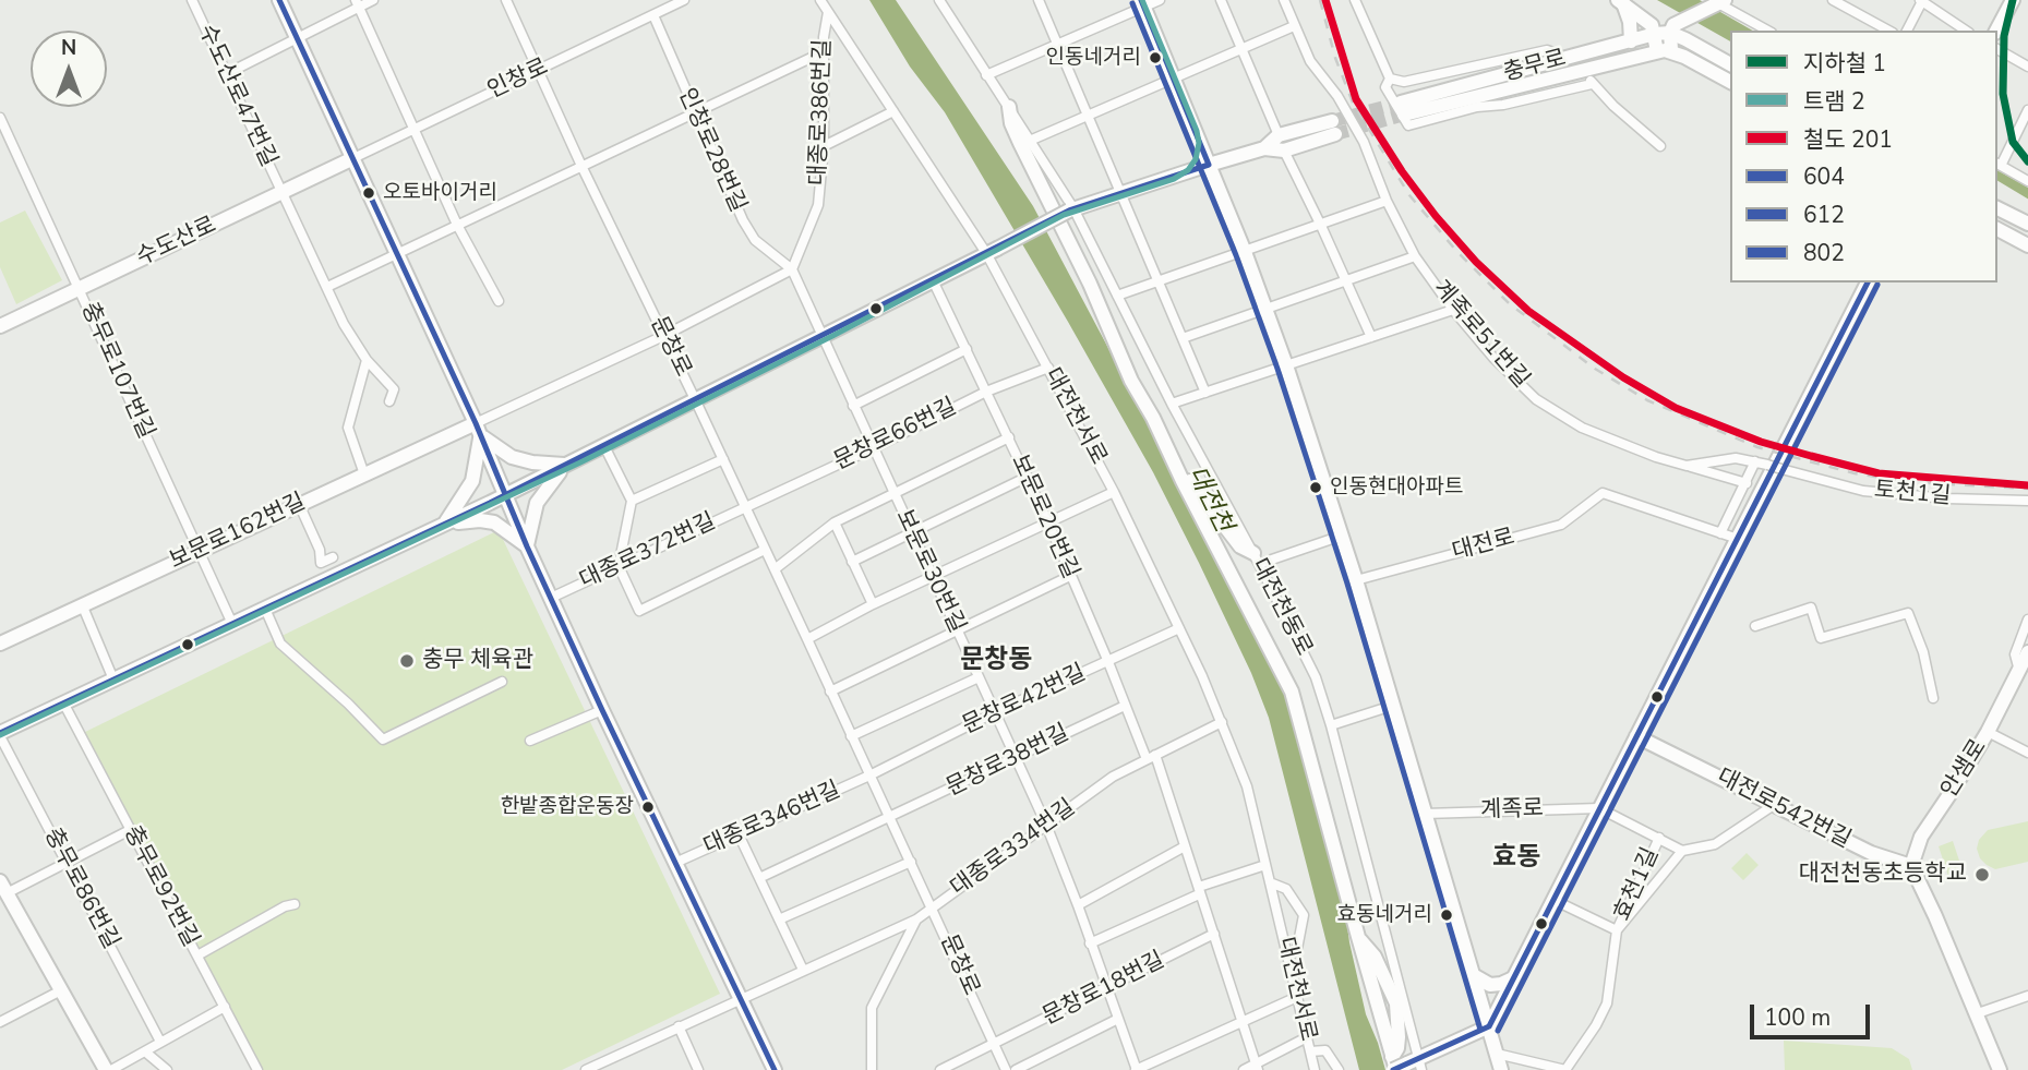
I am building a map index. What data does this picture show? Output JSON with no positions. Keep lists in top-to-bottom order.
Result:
{
  "streets": {
    "main road": [
      "충무로",
      "수도산로",
      "보문로162번길",
      "안샘로",
      "대전로542번길"
    ],
    "street": [
      "인창로",
      "수도산로47번길",
      "대종로386번길",
      "인창로28번길",
      "계족로51번길",
      "문창로",
      "충무로107번길",
      "대전천서로",
      "문창로66번길",
      "토천1길",
      "보문로20번길",
      "대전로",
      "대종로372번길",
      "보문로30번길",
      "대전천동로",
      "문창로42번길",
      "문창로38번길",
      "계족로",
      "대종로346번길",
      "대종로334번길",
      "효천1길",
      "충무로92번길",
      "충무로86번길",
      "문창로18번길"
    ]
  },
  "crossings": [
    ["인창로", "인창로28번길"],
    ["인창로", "수도산로"],
    ["인창로", "문창로"],
    ["수도산로47번길", "수도산로"],
    ["대종로386번길", "인창로28번길"],
    ["대종로386번길", "대전천서로"],
    ["수도산로", "충무로107번길"],
    ["계족로51번길", "토천1길"],
    ["문창로", "문창로66번길"],
    ["문창로", "대종로372번길"],
    ["문창로", "문창로42번길"],
    ["문창로", "문창로38번길"],
    ["문창로", "대종로346번길"],
    ["문창로", "대종로334번길"],
    ["문창로", "문창로18번길"],
    ["충무로107번길", "보문로162번길"],
    ["대전천서로", "문창로66번길"],
    ["대전천서로", "문창로42번길"],
    ["대전천서로", "대종로334번길"],
    ["문창로66번길", "보문로20번길"],
    ["문창로66번길", "대종로372번길"],
    ["문창로66번길", "보문로30번길"],
    ["보문로20번길", "문창로42번길"],
    ["보문로20번길", "문창로38번길"],
    ["보문로20번길", "대종로334번길"],
    ["보문로20번길", "문창로18번길"],
    ["보문로30번길", "문창로42번길"],
    ["보문로30번길", "문창로38번길"],
    ["보문로30번길", "대종로334번길"],
    ["보문로30번길", "문창로18번길"],
    ["문창로42번길", "대종로346번길"],
    ["안샘로", "대전로542번길"]
  ],
  "districts": ["문창동", "효동"],
  "water": ["대전천"],
  "places": [
    "인동네거리",
    "오토바이거리",
    "인동현대아파트",
    "충무 체육관",
    "한밭종합운동장",
    "대전천동초등학교",
    "효동네거리"
  ],
  "lines": [
    "metro line 1",
    "tram line 2",
    "rail line 201",
    "transit line 604",
    "transit line 802",
    "transit line 612"
  ],
  "legend": [
    "지하철 1",
    "트램 2",
    "철도 201",
    "604",
    "612",
    "802"
  ],
  "scale_bar": "100 m",
  "north": "top"
}
